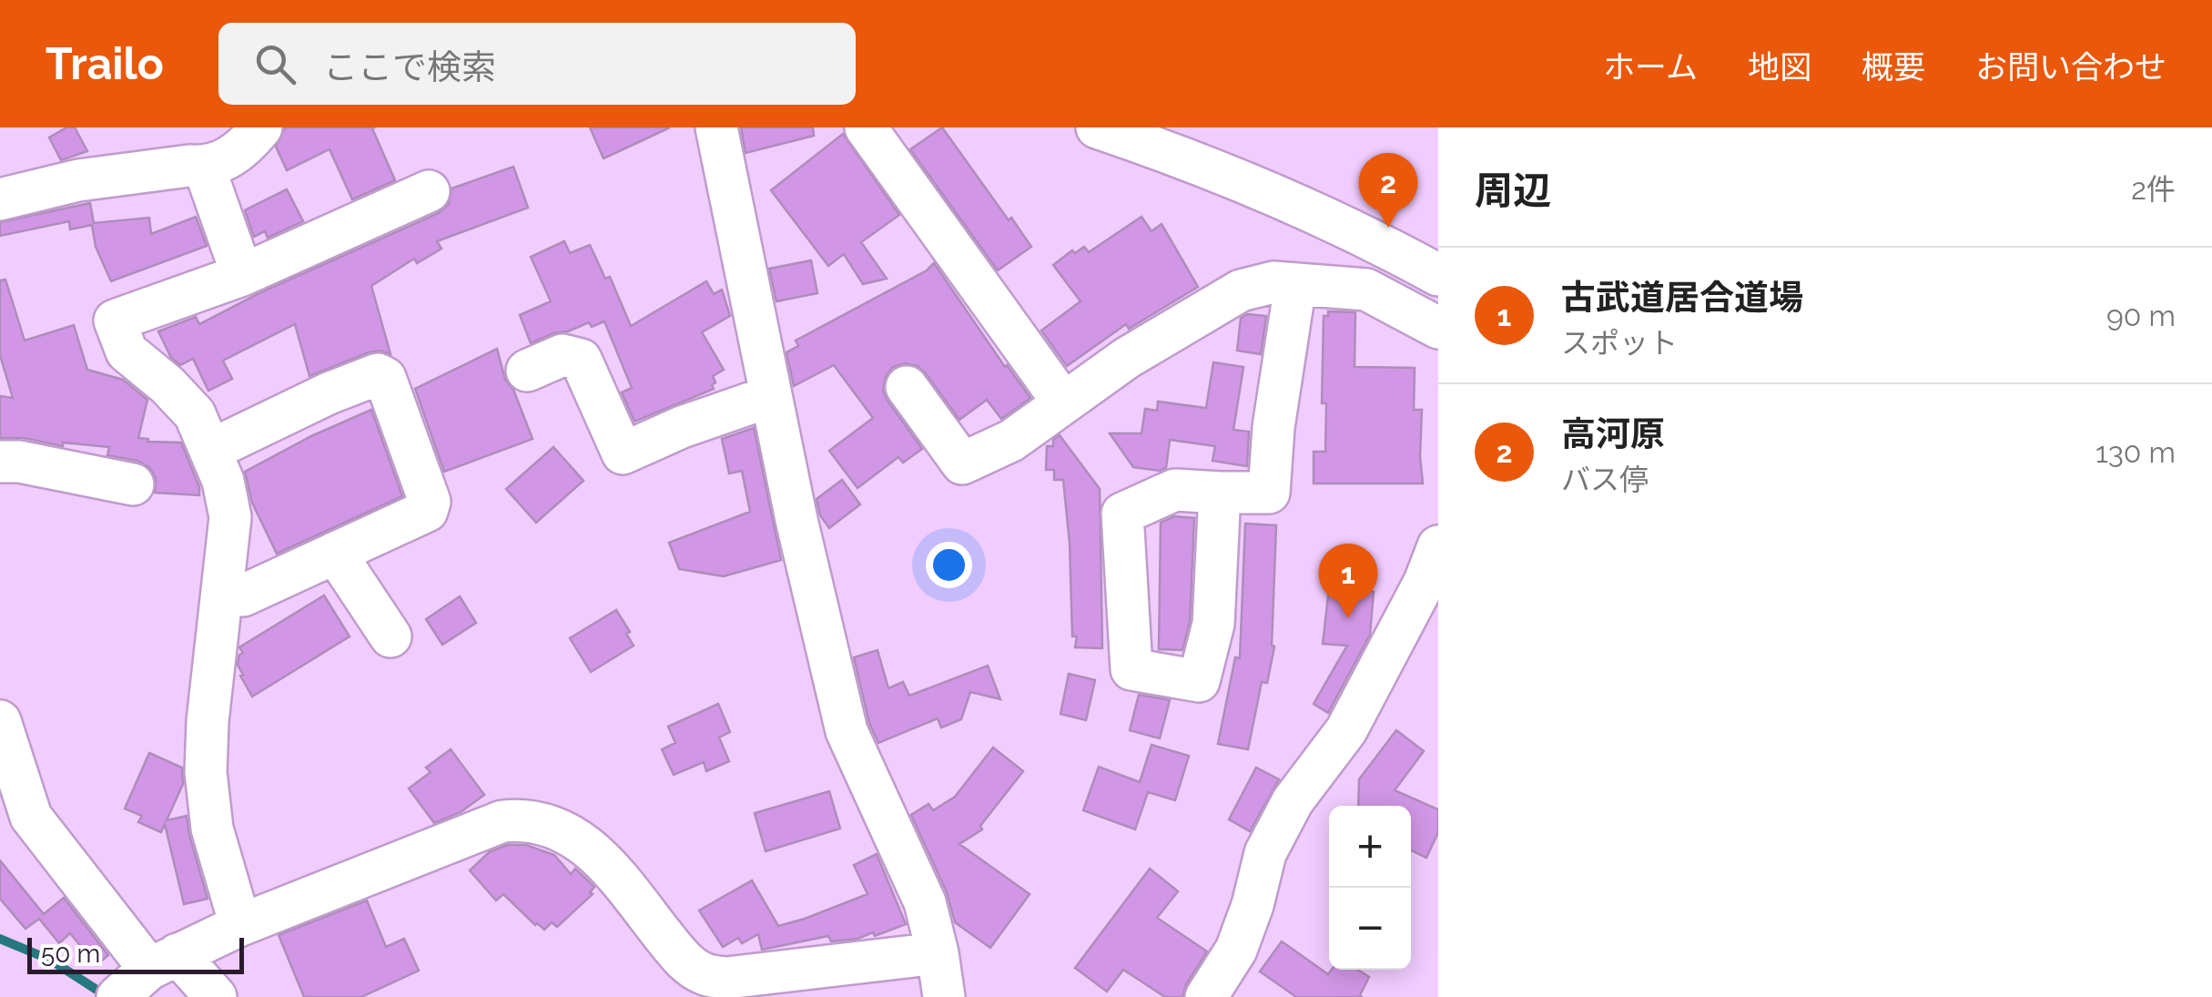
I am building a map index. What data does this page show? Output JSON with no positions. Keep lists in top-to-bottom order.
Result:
{
  "scale_bar": "50 m",
  "page": {
    "header": "Trailo",
    "search": "ここで検索",
    "nav": [
      "ホーム",
      "地図",
      "概要",
      "お問い合わせ"
    ],
    "heading": ["周辺", "2件"],
    "pins": ["2", "1"],
    "list": [
      {
        "mark": "1",
        "name": "古武道居合道場",
        "note": "スポット",
        "value": "90 m"
      },
      {
        "mark": "2",
        "name": "高河原",
        "note": "バス停",
        "value": "130 m"
      }
    ],
    "map_buttons": ["+", "−"],
    "scale": "50 m"
  }
}
